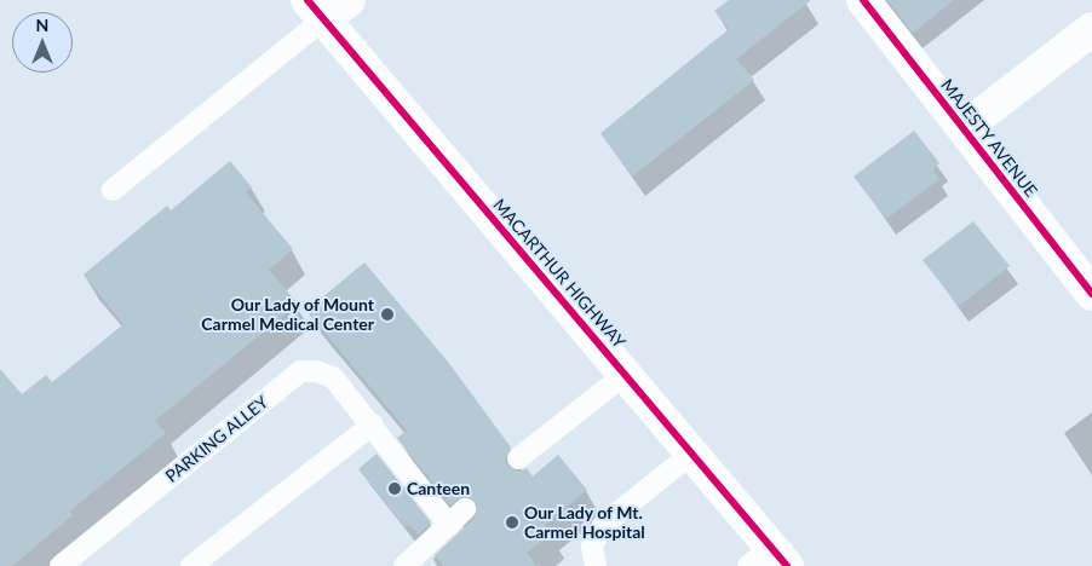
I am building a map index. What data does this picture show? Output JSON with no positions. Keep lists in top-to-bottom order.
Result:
{
  "streets": {
    "main road": ["MAJESTY AVENUE", "MACARTHUR HIGHWAY"],
    "lane": ["PARKING ALLEY"]
  },
  "places": ["Our Lady of Mount Carmel Medical Center", "Canteen", "Our Lady of Mt. Carmel Hospital"],
  "north": "top"
}
